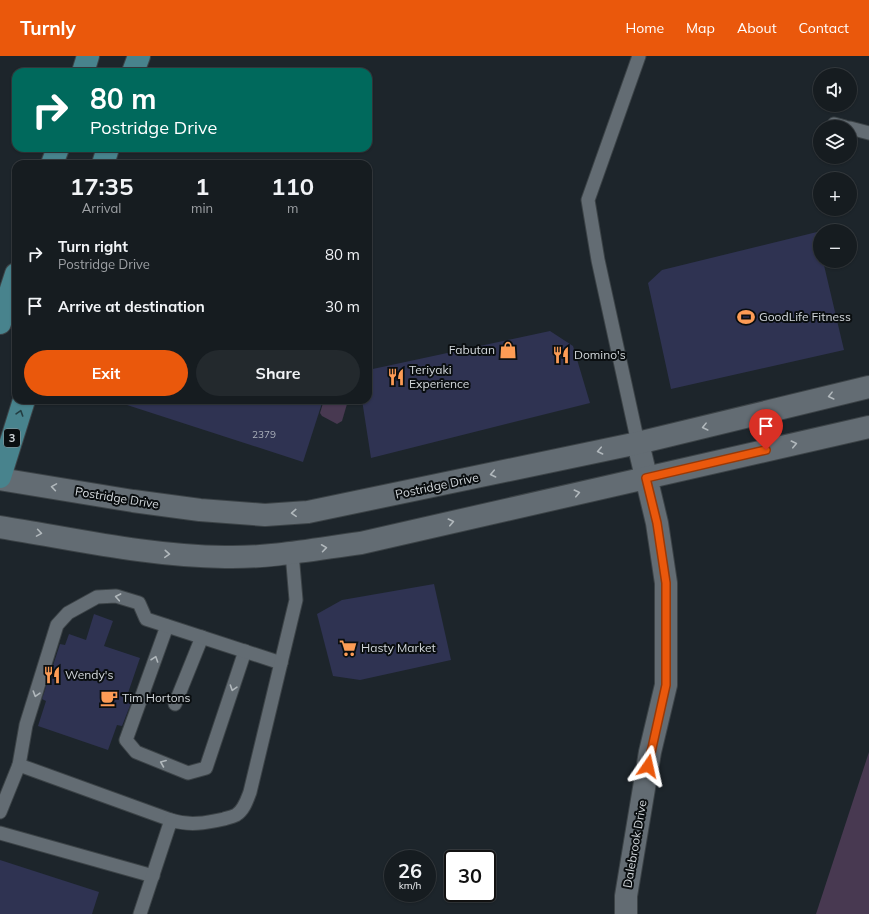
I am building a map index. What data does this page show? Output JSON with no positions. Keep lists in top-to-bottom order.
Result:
{
  "streets": {
    "main road": ["3"],
    "street": ["Postridge Drive", "Dalebrook Drive"]
  },
  "crossings": [
    ["3", "Postridge Drive"],
    ["Postridge Drive", "Dalebrook Drive"]
  ],
  "places": {
    "sports": ["GoodLife Fitness"],
    "shop": ["Fabutan"],
    "restaurant": ["Domino's", "Teriyaki Experience", "Wendy's"],
    "supermarket": ["Hasty Market"],
    "cafe": ["Tim Hortons"]
  },
  "house_numbers": ["2379"],
  "page": {
    "header": "Turnly",
    "nav": [
      "Home",
      "Map",
      "About",
      "Contact"
    ],
    "map_buttons": ["+", "−"],
    "turn": ["80 m", "Postridge Drive"],
    "eta": [
      "17:35",
      "Arrival",
      "1",
      "min",
      "110",
      "m"
    ],
    "list": [
      {
        "name": "Turn right",
        "note": "Postridge Drive",
        "value": "80 m"
      },
      {
        "name": "Arrive at destination",
        "value": "30 m"
      }
    ],
    "buttons": ["Exit", "Share"],
    "speed": "26 km/h",
    "limit": "30"
  }
}
